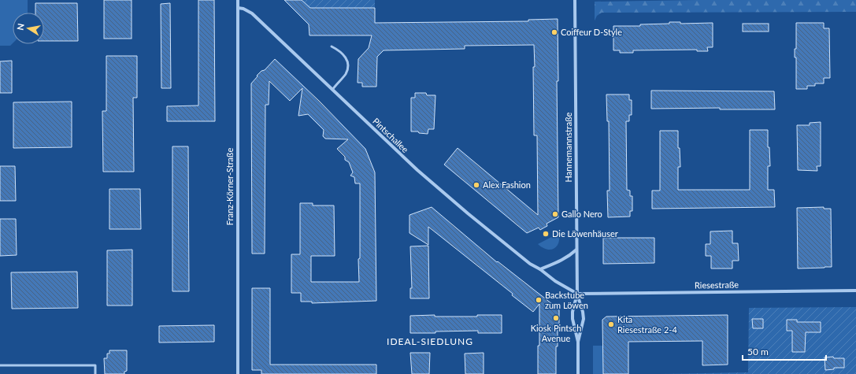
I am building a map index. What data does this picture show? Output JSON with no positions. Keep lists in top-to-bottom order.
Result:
{
  "streets": {
    "street": [
      "Pintschallee",
      "Hannemannstraße",
      "Franz-Körner-Straße",
      "Riesestraße"
    ]
  },
  "crossings": [
    ["Pintschallee", "Hannemannstraße"],
    ["Pintschallee", "Franz-Körner-Straße"],
    ["Pintschallee", "Riesestraße"],
    ["Hannemannstraße", "Riesestraße"]
  ],
  "districts": ["IDEAL-SIEDLUNG"],
  "places": [
    "Coiffeur D-Style",
    "Alex Fashion",
    "Gallo Nero",
    "Die Löwenhäuser",
    "Backstube zum Löwen",
    "Kiosk Pintsch Avenue",
    "Kita Riesestraße 2-4"
  ],
  "scale_bar": "50 m",
  "north": "left"
}
